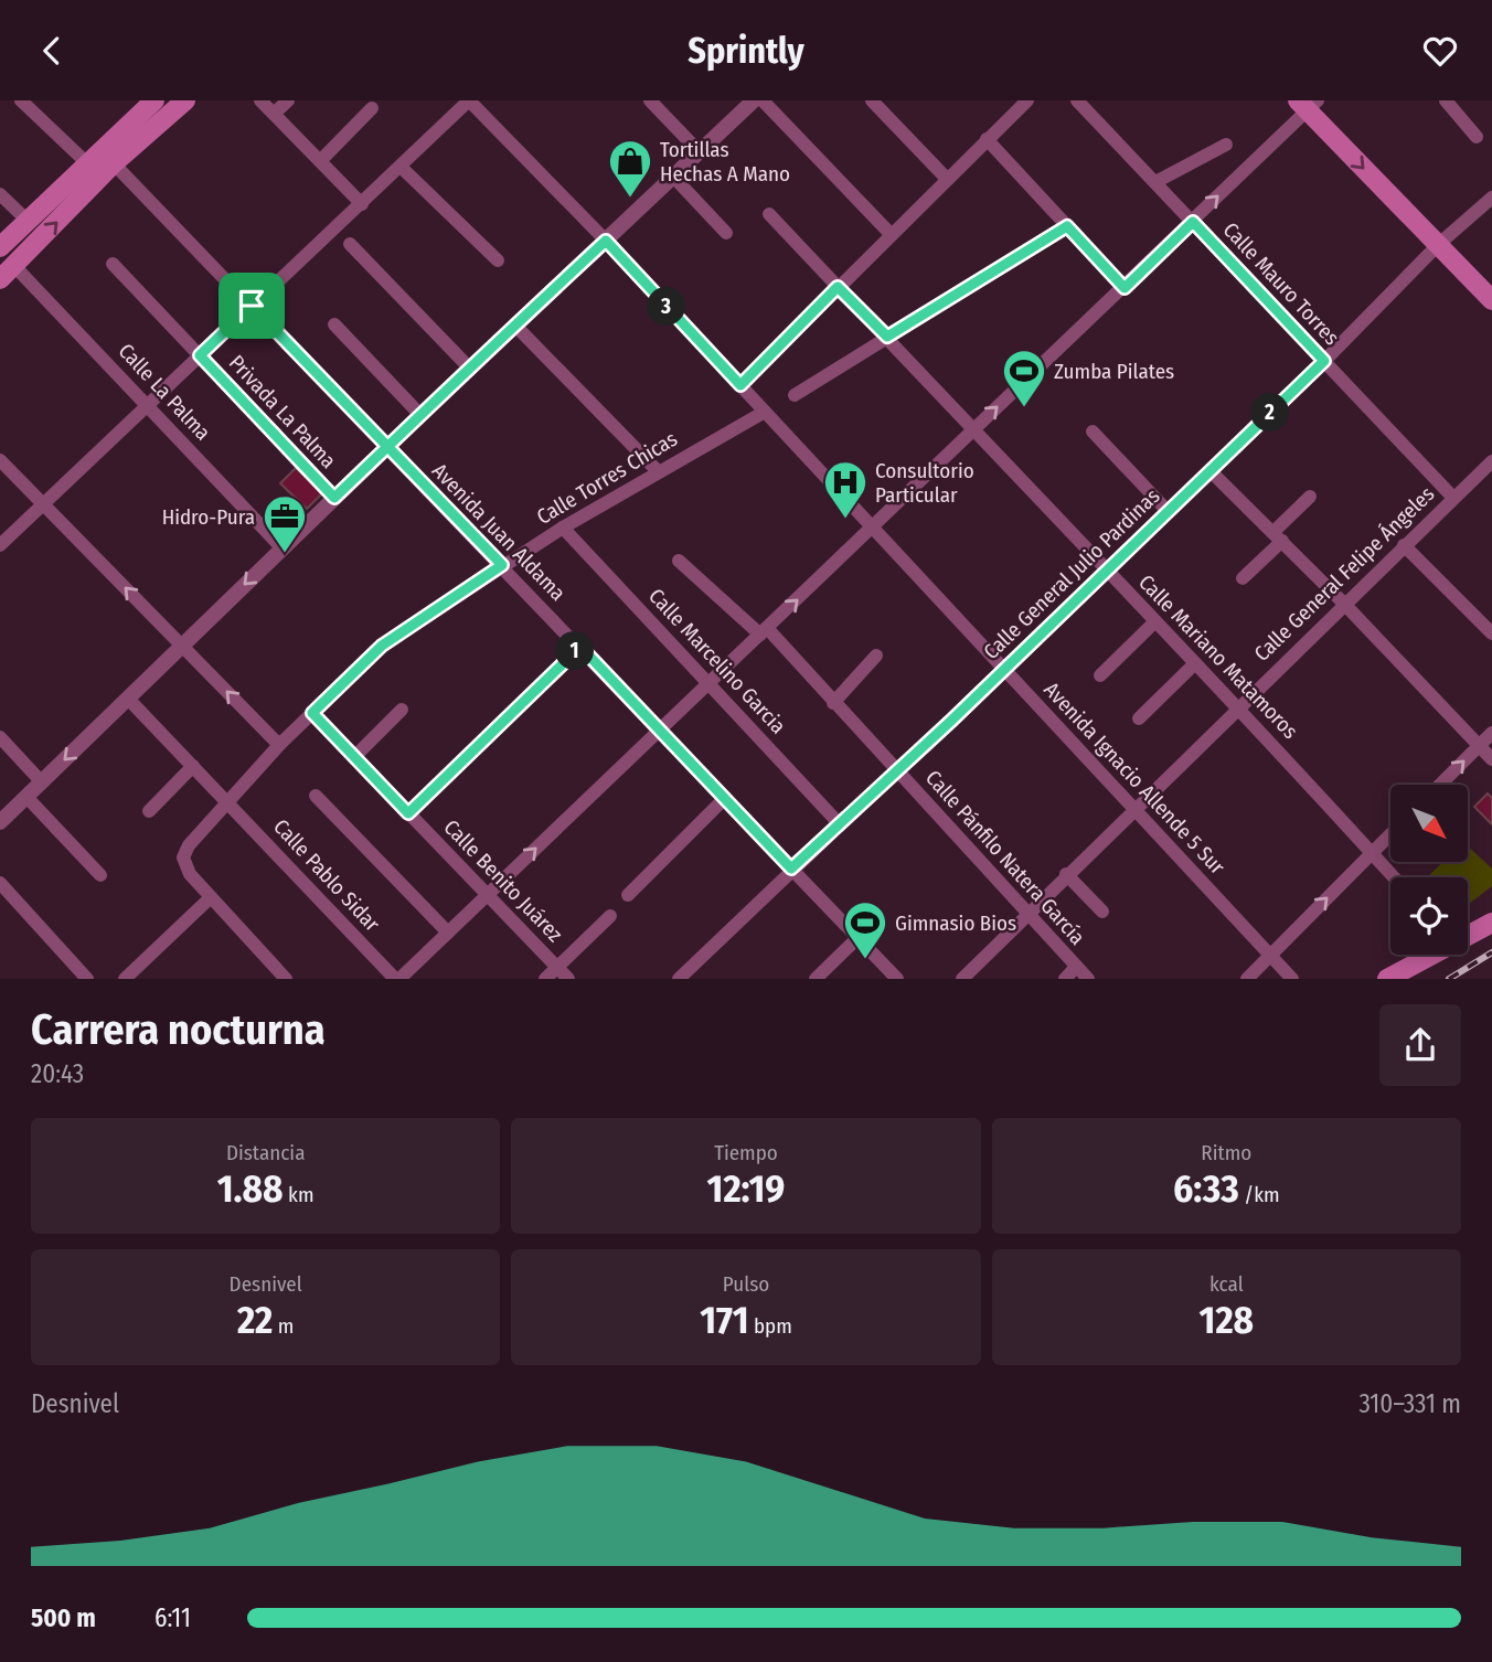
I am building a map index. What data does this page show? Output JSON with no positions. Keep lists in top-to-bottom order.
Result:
{
  "streets": {
    "street": [
      "Calle Mauro Torres",
      "Calle La Palma",
      "Privada La Palma",
      "Calle Torres Chicas",
      "Avenida Juan Aldama",
      "Calle General Julio Pardinas",
      "Calle General Felipe Ángeles",
      "Calle Mariano Matamoros",
      "Calle Marcelino Garcia",
      "Avenida Ignacio Allende 5 Sur",
      "Calle Pánfilo Natera García",
      "Calle Pablo Sidar",
      "Calle Benito Juárez"
    ]
  },
  "crossings": [
    ["Calle Mauro Torres", "Calle General Julio Pardinas"],
    ["Calle Mauro Torres", "Calle General Felipe Ángeles"],
    ["Calle Torres Chicas", "Avenida Juan Aldama"],
    ["Calle Torres Chicas", "Calle Marcelino Garcia"],
    ["Calle Torres Chicas", "Avenida Ignacio Allende 5 Sur"],
    ["Calle Torres Chicas", "Calle Pablo Sidar"],
    ["Calle Torres Chicas", "Calle Benito Juárez"],
    ["Avenida Juan Aldama", "Calle General Julio Pardinas"],
    ["Calle General Julio Pardinas", "Calle Mariano Matamoros"],
    ["Calle General Julio Pardinas", "Calle Marcelino Garcia"],
    ["Calle General Julio Pardinas", "Avenida Ignacio Allende 5 Sur"],
    ["Calle General Julio Pardinas", "Calle Pánfilo Natera García"],
    ["Calle General Felipe Ángeles", "Calle Mariano Matamoros"],
    ["Calle General Felipe Ángeles", "Avenida Ignacio Allende 5 Sur"],
    ["Calle General Felipe Ángeles", "Calle Pánfilo Natera García"]
  ],
  "places": {
    "shop": ["Tortillas Hechas A Mano"],
    "sports": ["Zumba Pilates", "Gimnasio Bios"],
    "hospital": ["Consultorio Particular"],
    "office": ["Hidro-Pura"]
  },
  "north": "bottom right",
  "page": {
    "header": "Sprintly",
    "pins": ["3", "2", "1"],
    "heading": ["Carrera nocturna", "20:43"],
    "stats": [
      ["Distancia", "1.88 km"],
      ["Tiempo", "12:19"],
      ["Ritmo", "6:33 /km"],
      ["Desnivel", "22 m"],
      ["Pulso", "171 bpm"],
      ["kcal", "128"]
    ],
    "chart": ["Desnivel", "310–331 m"],
    "list": [
      {
        "name": "500 m",
        "note": "6:11"
      }
    ]
  }
}
